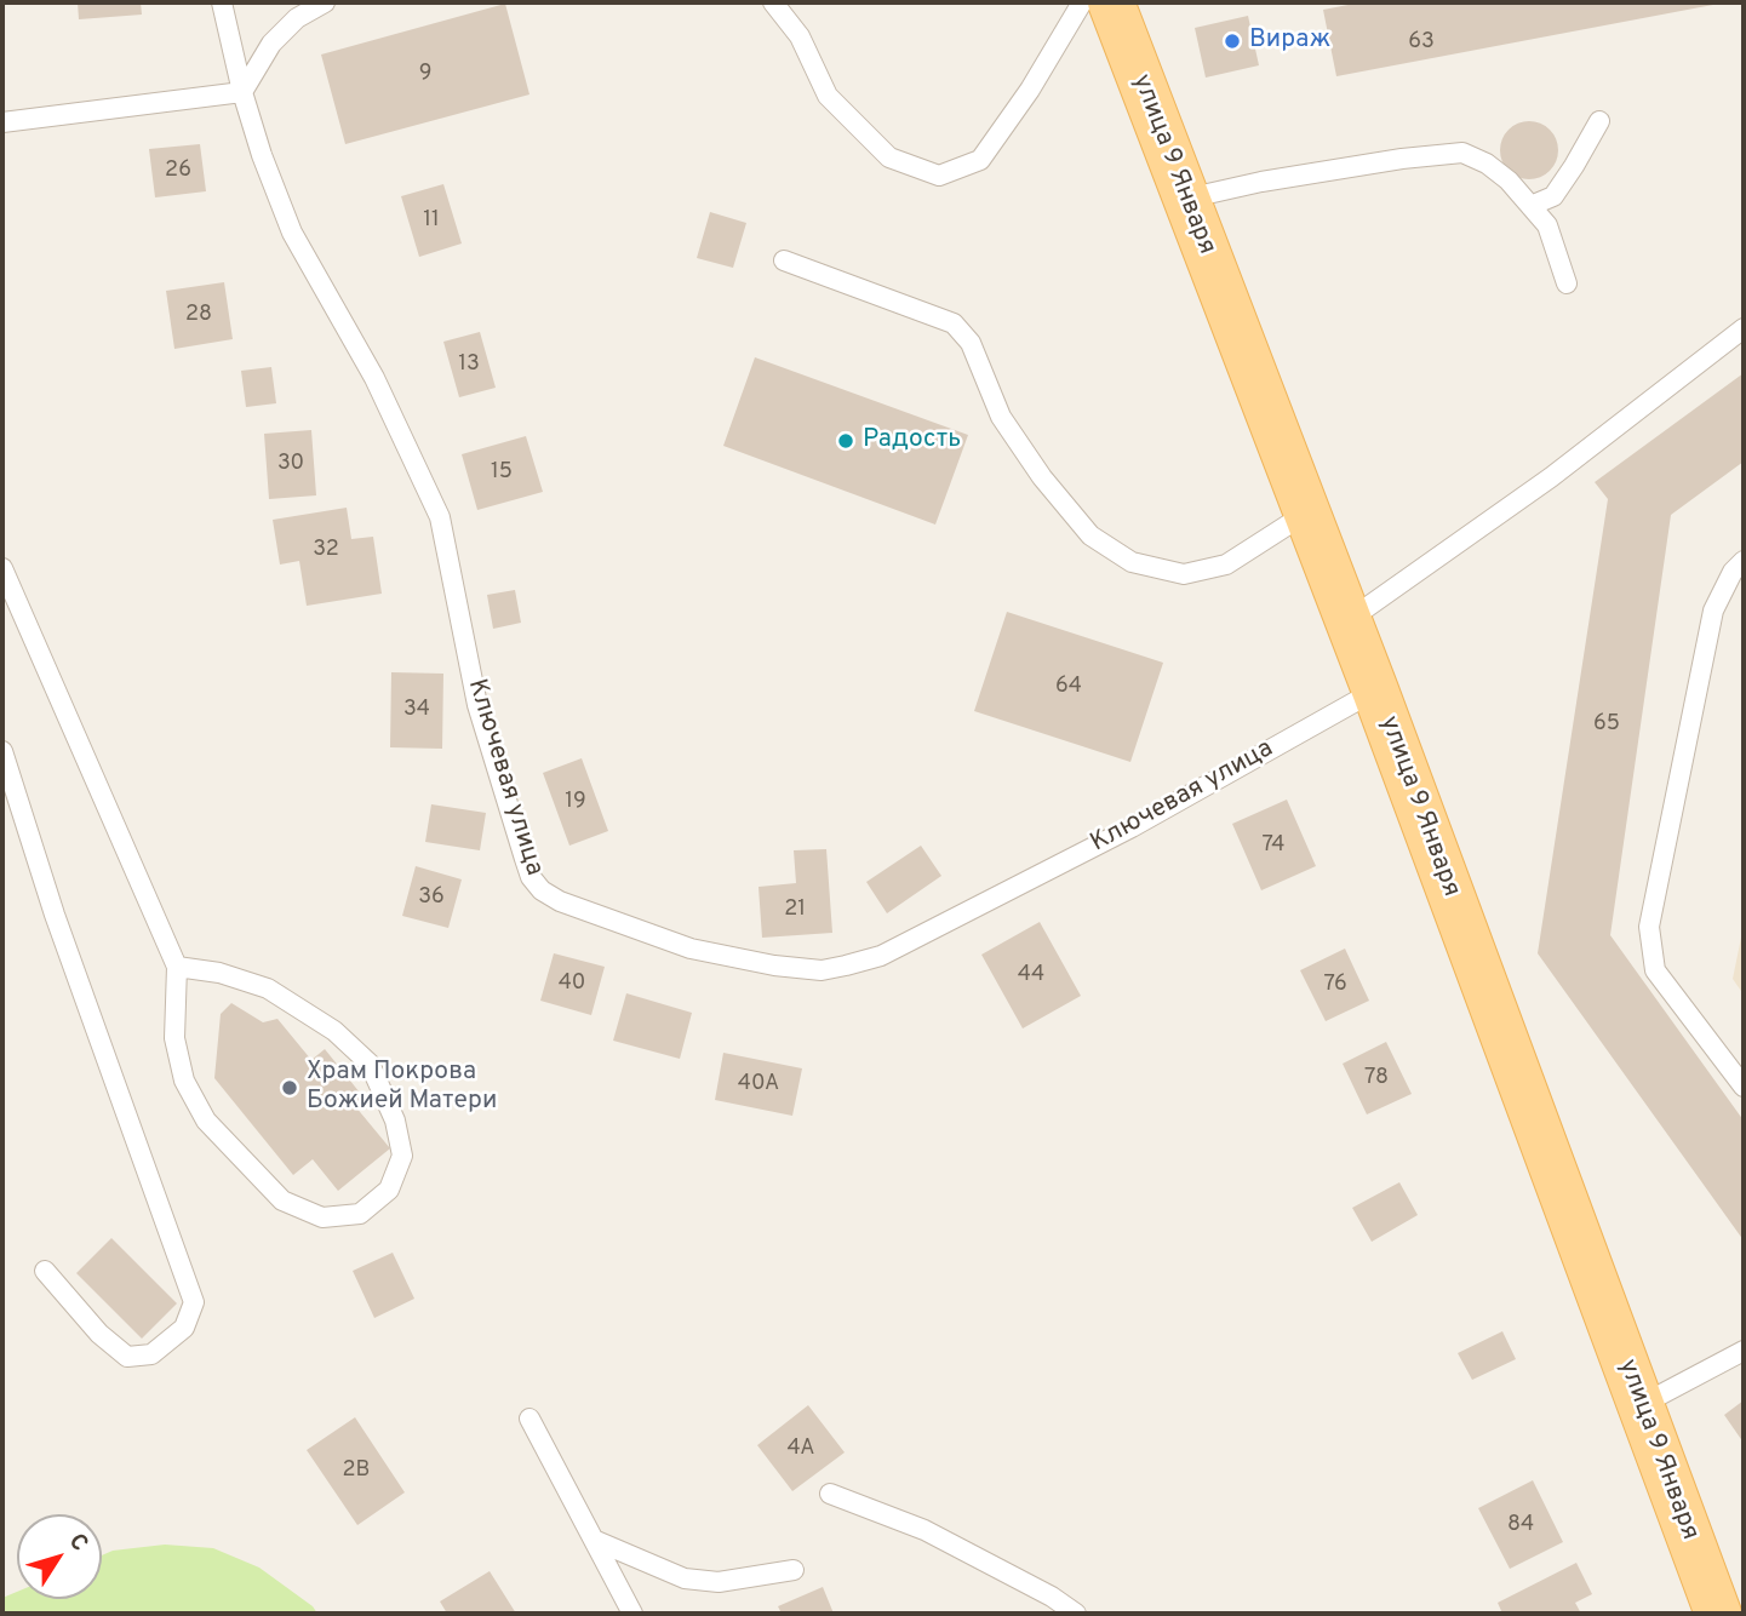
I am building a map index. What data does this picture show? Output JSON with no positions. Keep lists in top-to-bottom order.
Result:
{
  "streets": {
    "main road": ["улица 9 Января"],
    "lane": ["Ключевая улица"]
  },
  "crossings": [
    ["улица 9 Января", "Ключевая улица"]
  ],
  "places": ["Вираж", "Радость", "Храм Покрова Божией Матери"],
  "house_numbers": [
    "63",
    "9",
    "26",
    "11",
    "28",
    "13",
    "30",
    "15",
    "32",
    "64",
    "34",
    "65",
    "19",
    "74",
    "36",
    "21",
    "44",
    "40",
    "76",
    "78",
    "40А",
    "4А",
    "2В",
    "84"
  ],
  "north": "top right"
}
